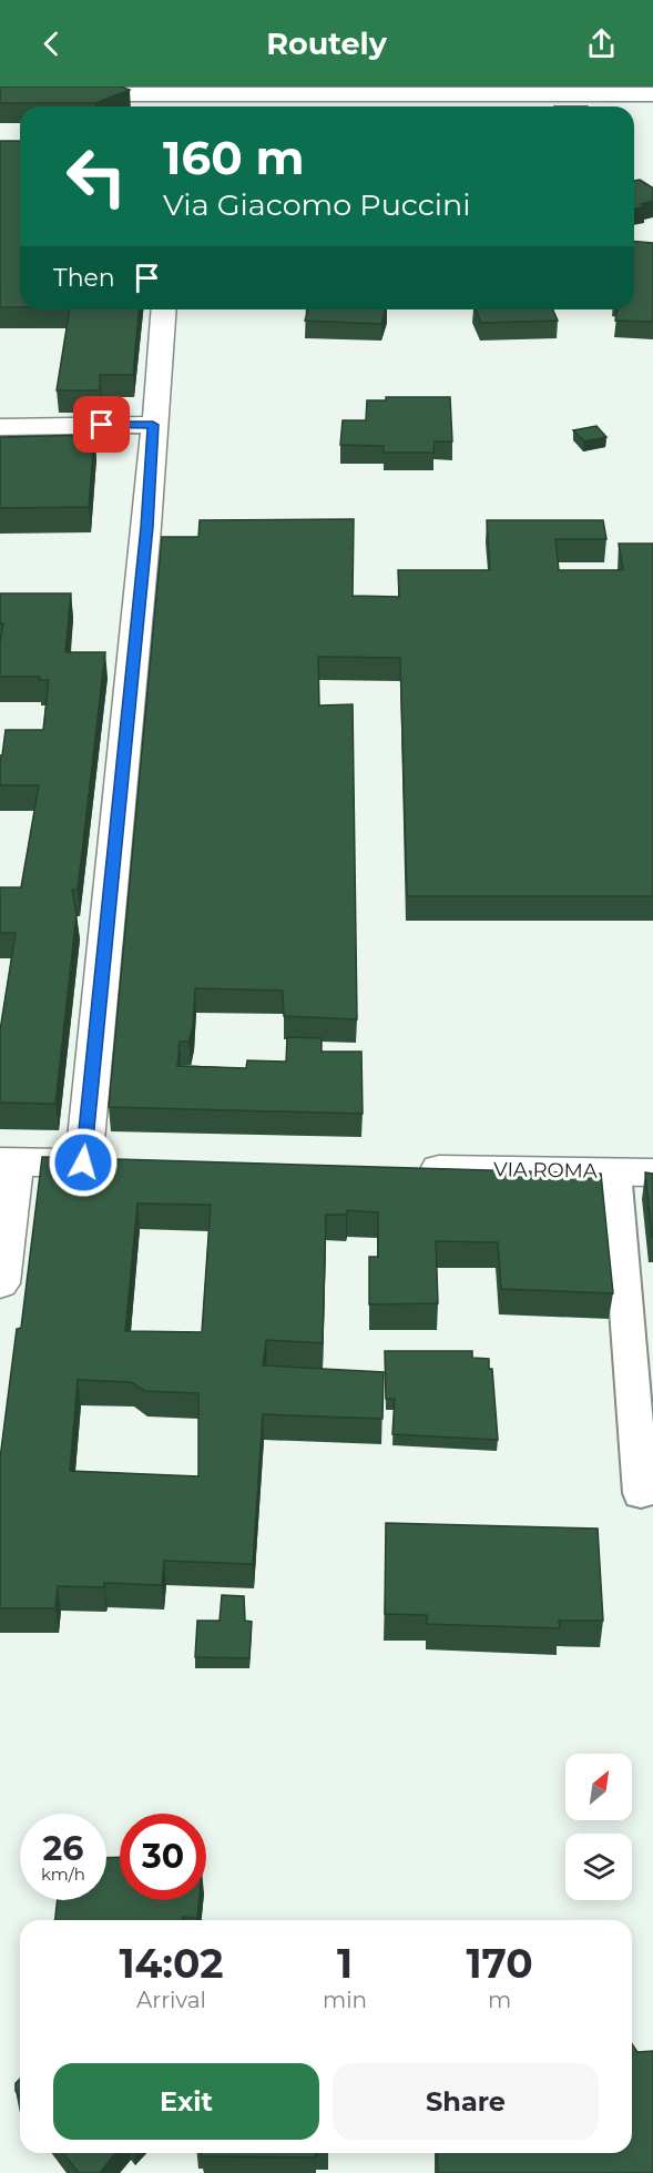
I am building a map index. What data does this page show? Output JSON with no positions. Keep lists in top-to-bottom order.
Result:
{
  "streets": {
    "street": ["VIA ROMA"]
  },
  "north": "top right",
  "page": {
    "header": "Routely",
    "turn": ["160 m", "Via Giacomo Puccini"],
    "then": "Then",
    "speed": "26 km/h",
    "limit": "30",
    "eta": [
      "14:02",
      "Arrival",
      "1",
      "min",
      "170",
      "m"
    ],
    "buttons": ["Exit", "Share"]
  }
}
